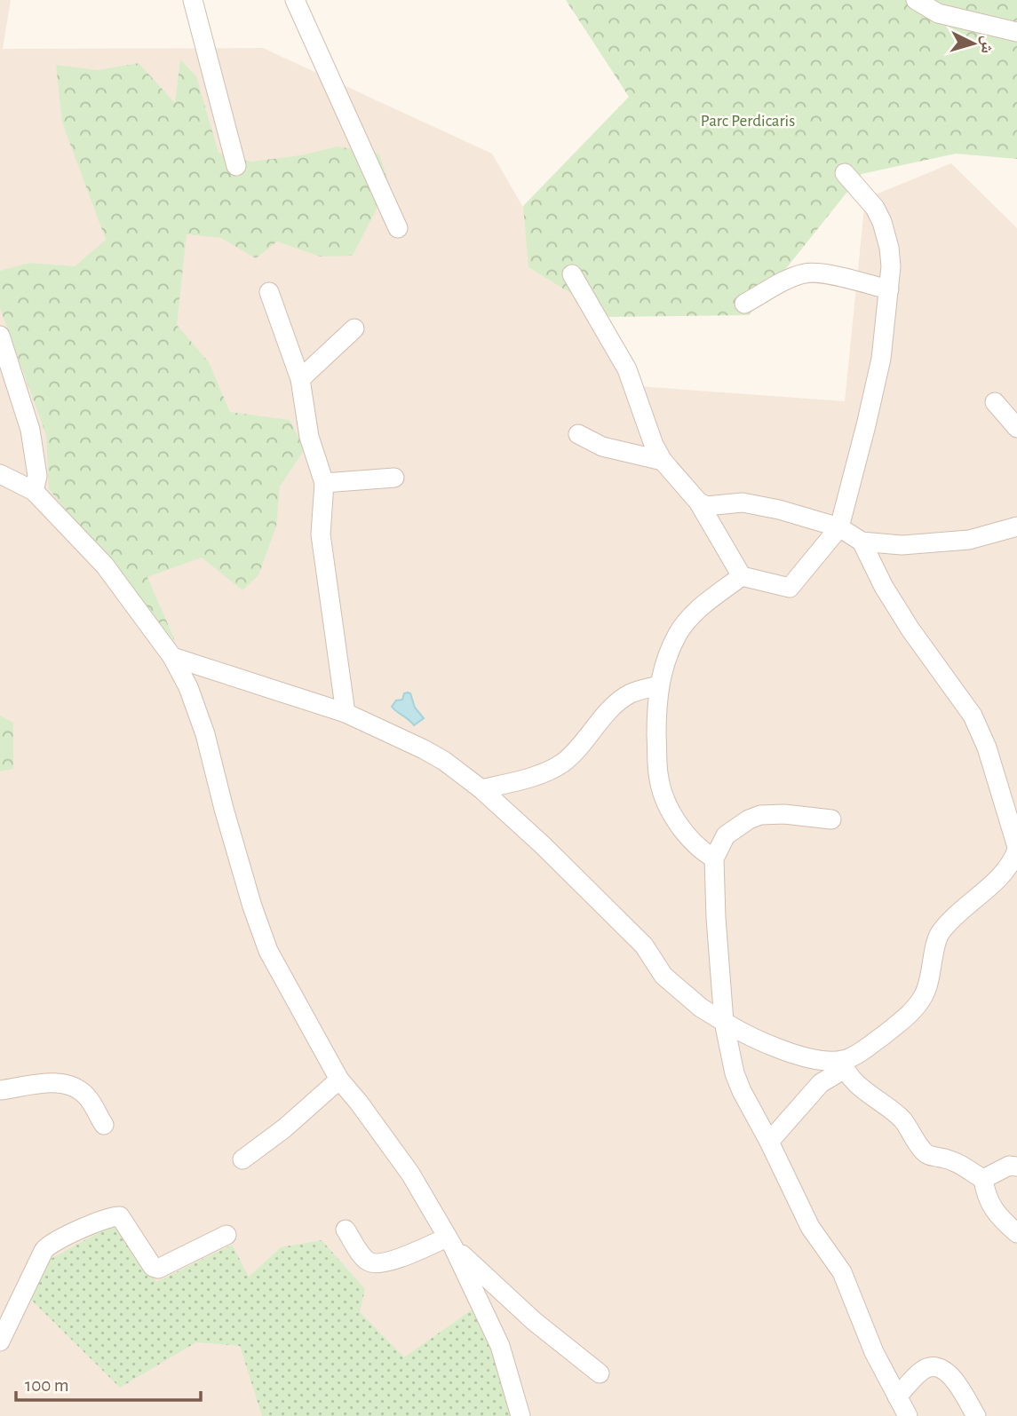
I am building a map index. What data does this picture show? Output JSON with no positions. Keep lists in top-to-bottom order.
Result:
{
  "parks": ["Parc Perdicaris"],
  "scale_bar": "100 m",
  "north": "right"
}
